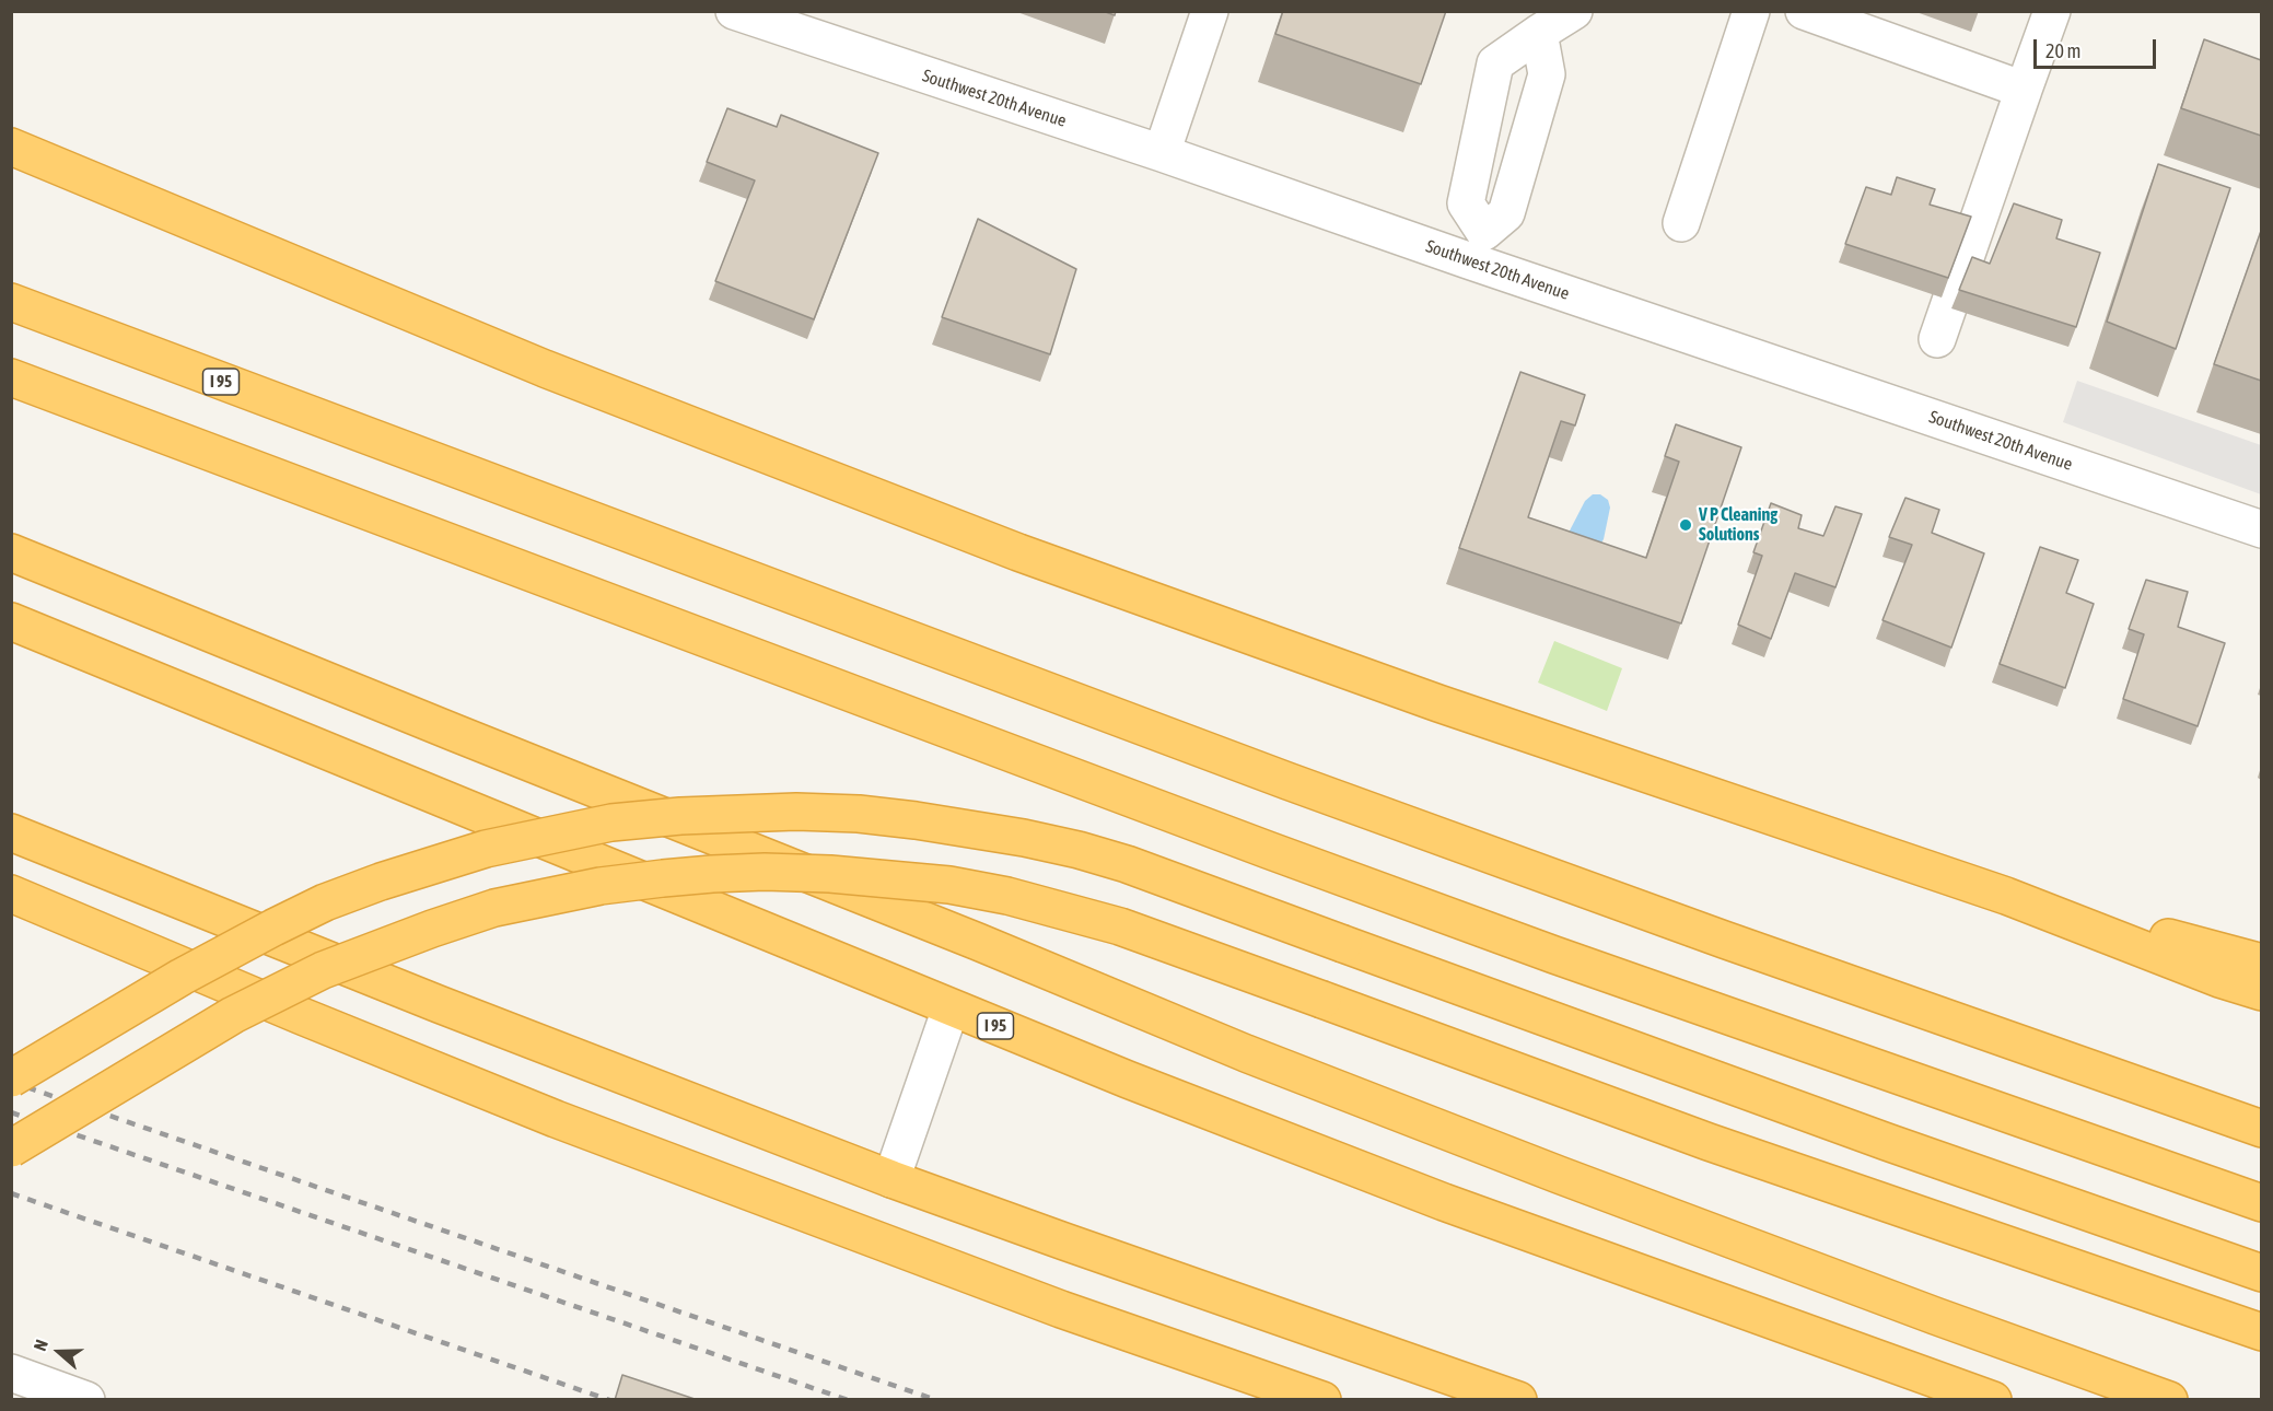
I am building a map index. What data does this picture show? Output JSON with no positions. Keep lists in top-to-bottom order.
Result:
{
  "streets": {
    "highway": ["I 95"],
    "street": ["Southwest 20th Avenue"]
  },
  "places": ["V P Cleaning Solutions"],
  "scale_bar": "20 m",
  "north": "left"
}
